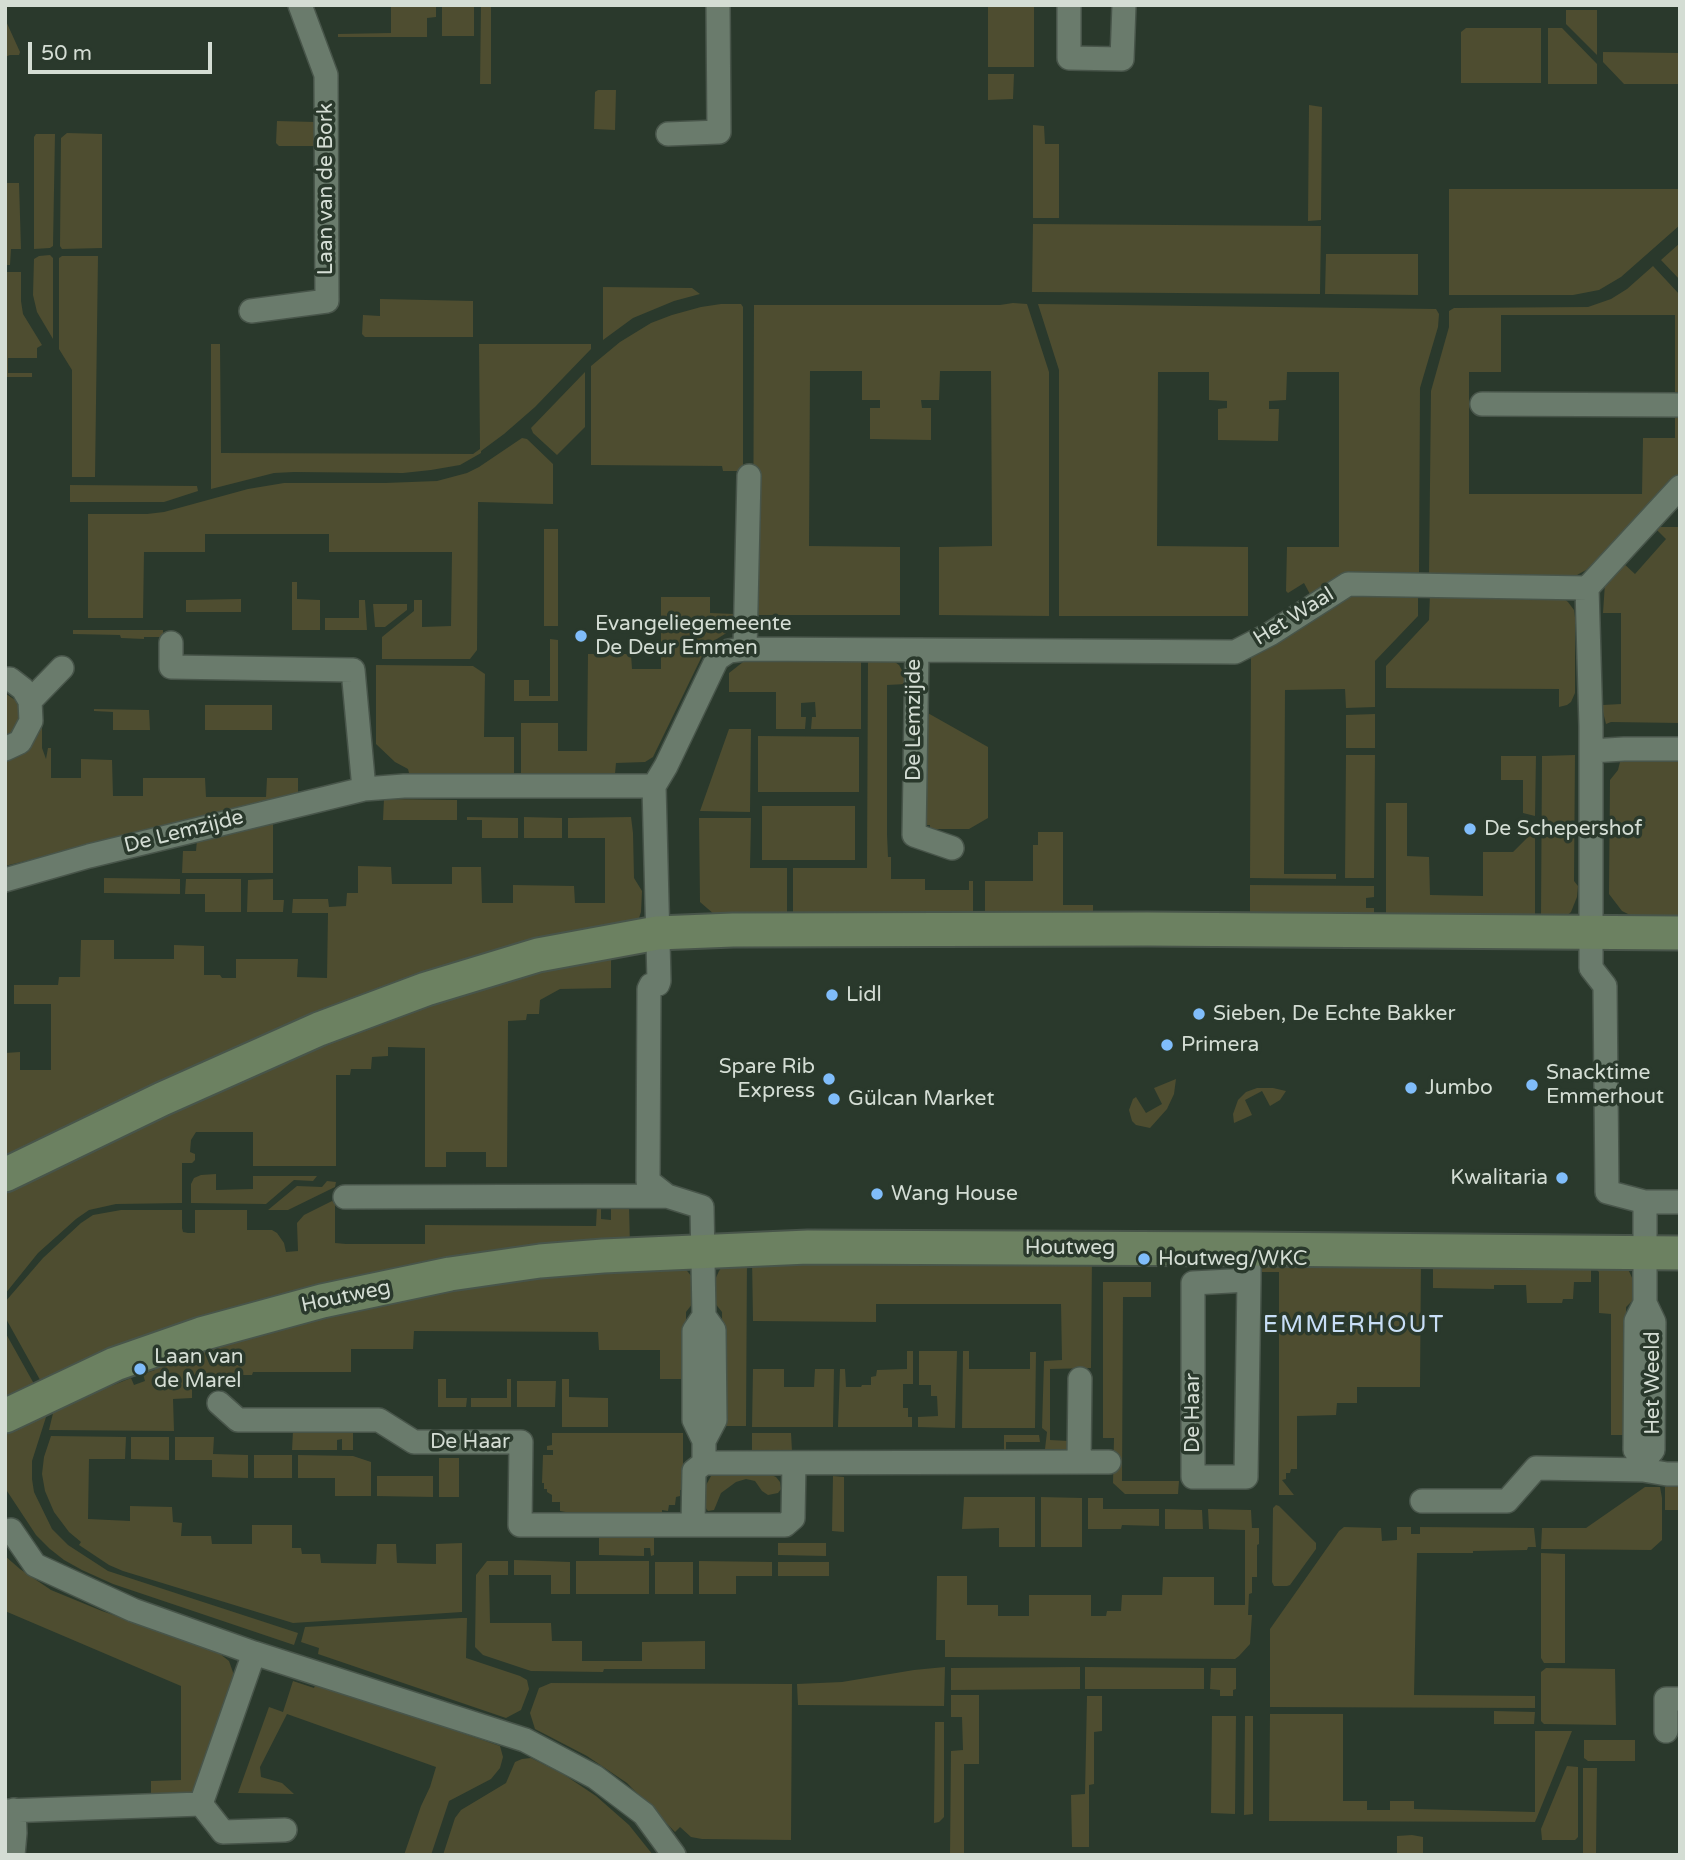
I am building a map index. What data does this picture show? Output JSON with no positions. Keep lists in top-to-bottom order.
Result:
{
  "streets": {
    "street": [
      "Laan van de Bork",
      "Het Waal",
      "De Lemzijde",
      "Houtweg",
      "Het Weeld",
      "De Haar"
    ]
  },
  "crossings": [
    ["Het Waal", "De Lemzijde"],
    ["Houtweg", "Het Weeld"],
    ["Houtweg", "De Haar"]
  ],
  "districts": ["EMMERHOUT"],
  "places": [
    "Evangeliegemeente De Deur Emmen",
    "De Schepershof",
    "Lidl",
    "Sieben, De Echte Bakker",
    "Primera",
    "Spare Rib Express",
    "Snacktime Emmerhout",
    "Jumbo",
    "Gülcan Market",
    "Kwalitaria",
    "Wang House",
    "Houtweg/WKC",
    "Laan van de Marel"
  ],
  "scale_bar": "50 m"
}
